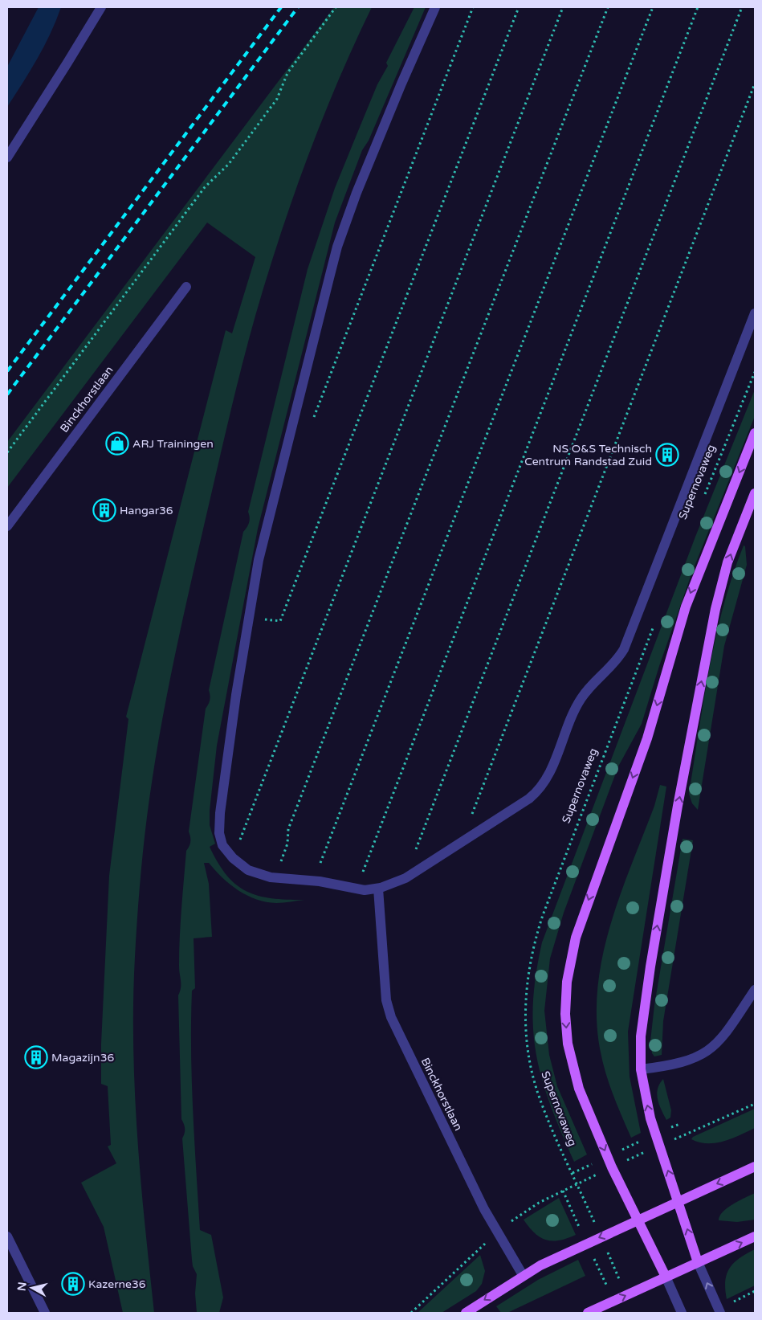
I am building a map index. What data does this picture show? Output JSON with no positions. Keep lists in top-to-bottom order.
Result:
{
  "streets": {
    "street": ["Binckhorstlaan"],
    "path": ["Supernovaweg"]
  },
  "places": {
    "shop": ["ARJ Trainingen"],
    "building": [
      "NS O&S Technisch Centrum Randstad Zuid",
      "Hangar36",
      "Magazijn36",
      "Kazerne36"
    ]
  },
  "north": "left"
}
